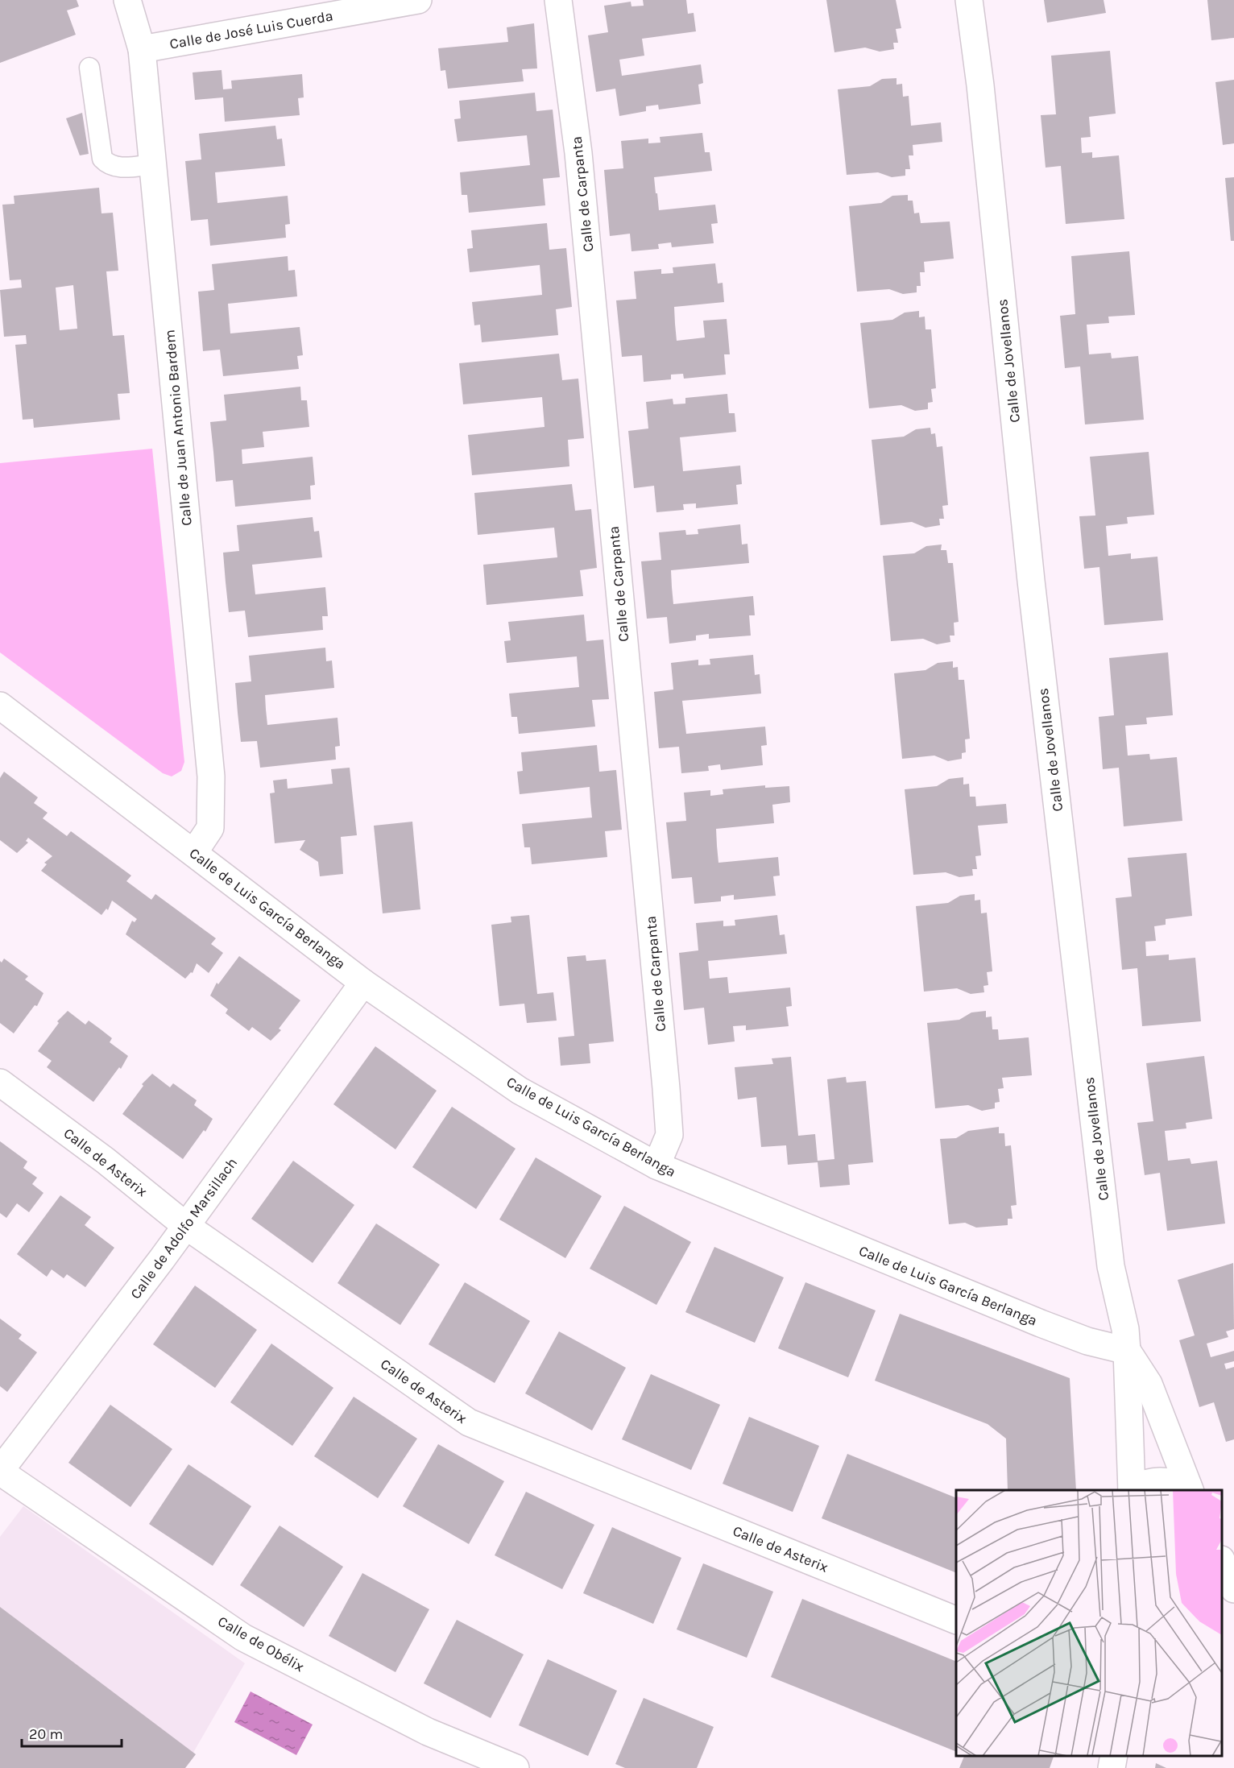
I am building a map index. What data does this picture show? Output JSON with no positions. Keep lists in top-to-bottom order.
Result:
{
  "streets": {
    "street": [
      "Calle de José Luis Cuerda",
      "Calle de Carpanta",
      "Calle de Jovellanos",
      "Calle de Juan Antonio Bardem",
      "Calle de Luis García Berlanga",
      "Calle de Asterix",
      "Calle de Adolfo Marsillach",
      "Calle de Obélix"
    ]
  },
  "crossings": [
    ["Calle de José Luis Cuerda", "Calle de Juan Antonio Bardem"],
    ["Calle de Carpanta", "Calle de Luis García Berlanga"],
    ["Calle de Jovellanos", "Calle de Luis García Berlanga"],
    ["Calle de Juan Antonio Bardem", "Calle de Luis García Berlanga"],
    ["Calle de Luis García Berlanga", "Calle de Adolfo Marsillach"],
    ["Calle de Asterix", "Calle de Adolfo Marsillach"],
    ["Calle de Adolfo Marsillach", "Calle de Obélix"]
  ],
  "scale_bar": "20 m"
}
